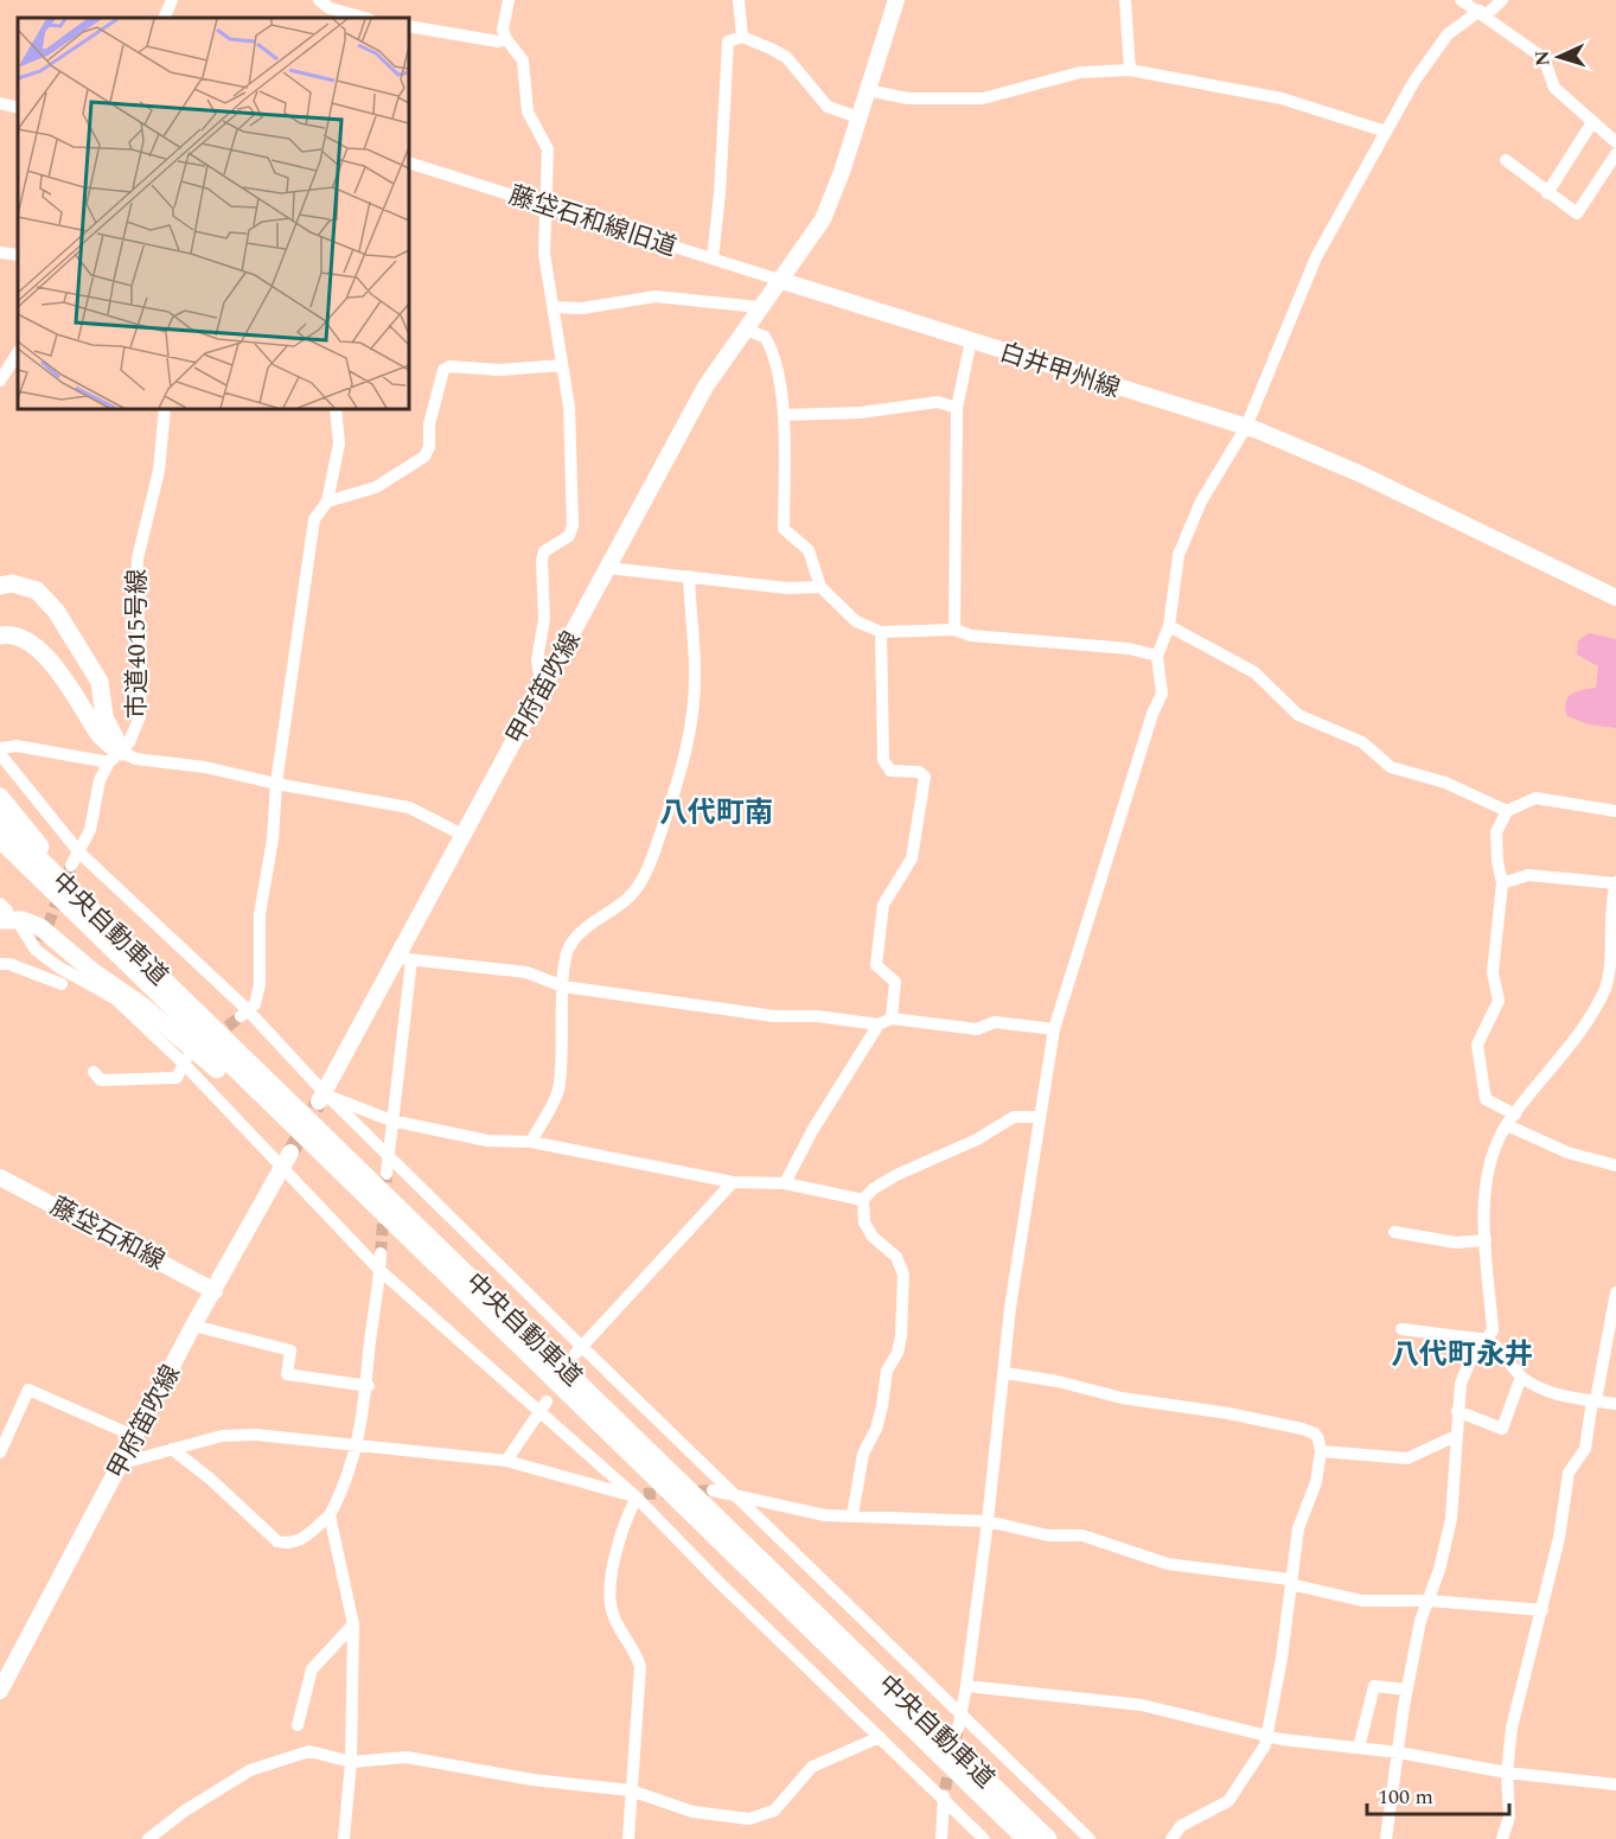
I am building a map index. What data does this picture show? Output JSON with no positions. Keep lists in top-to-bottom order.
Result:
{
  "streets": {
    "highway": ["中央自動車道"],
    "main road": ["白井甲州線", "甲府笛吹線", "藤垈石和線"],
    "street": ["藤垈石和線旧道", "市道4015号線"]
  },
  "crossings": [
    ["藤垈石和線旧道", "白井甲州線"],
    ["藤垈石和線旧道", "甲府笛吹線"],
    ["白井甲州線", "甲府笛吹線"],
    ["甲府笛吹線", "藤垈石和線"]
  ],
  "districts": ["八代町南", "八代町永井"],
  "scale_bar": "100 m",
  "north": "left"
}
